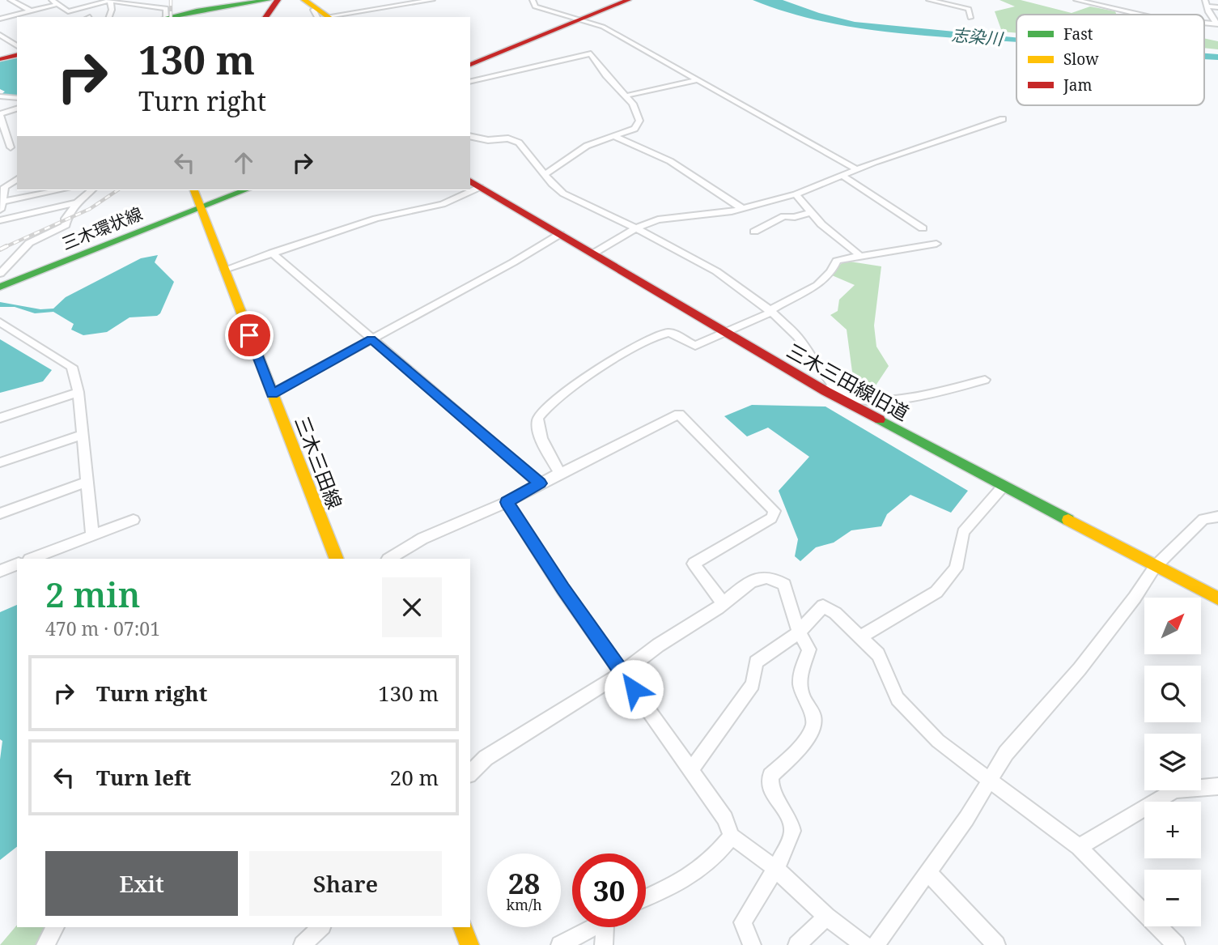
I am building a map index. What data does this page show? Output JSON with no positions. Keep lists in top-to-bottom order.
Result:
{
  "streets": {
    "main road": ["三木環状線", "三木三田線旧道", "三木三田線"]
  },
  "crossings": [
    ["三木環状線", "三木三田線"]
  ],
  "water": ["志染川"],
  "legend": ["Fast", "Slow", "Jam"],
  "north": "top right",
  "page": {
    "turn": ["130 m", "Turn right"],
    "heading": ["2 min", "470 m · 07:01"],
    "map_buttons": ["+", "−"],
    "list": [
      {
        "name": "Turn right",
        "value": "130 m"
      },
      {
        "name": "Turn left",
        "value": "20 m"
      }
    ],
    "buttons": ["Exit", "Share"],
    "speed": "28 km/h",
    "limit": "30"
  }
}
